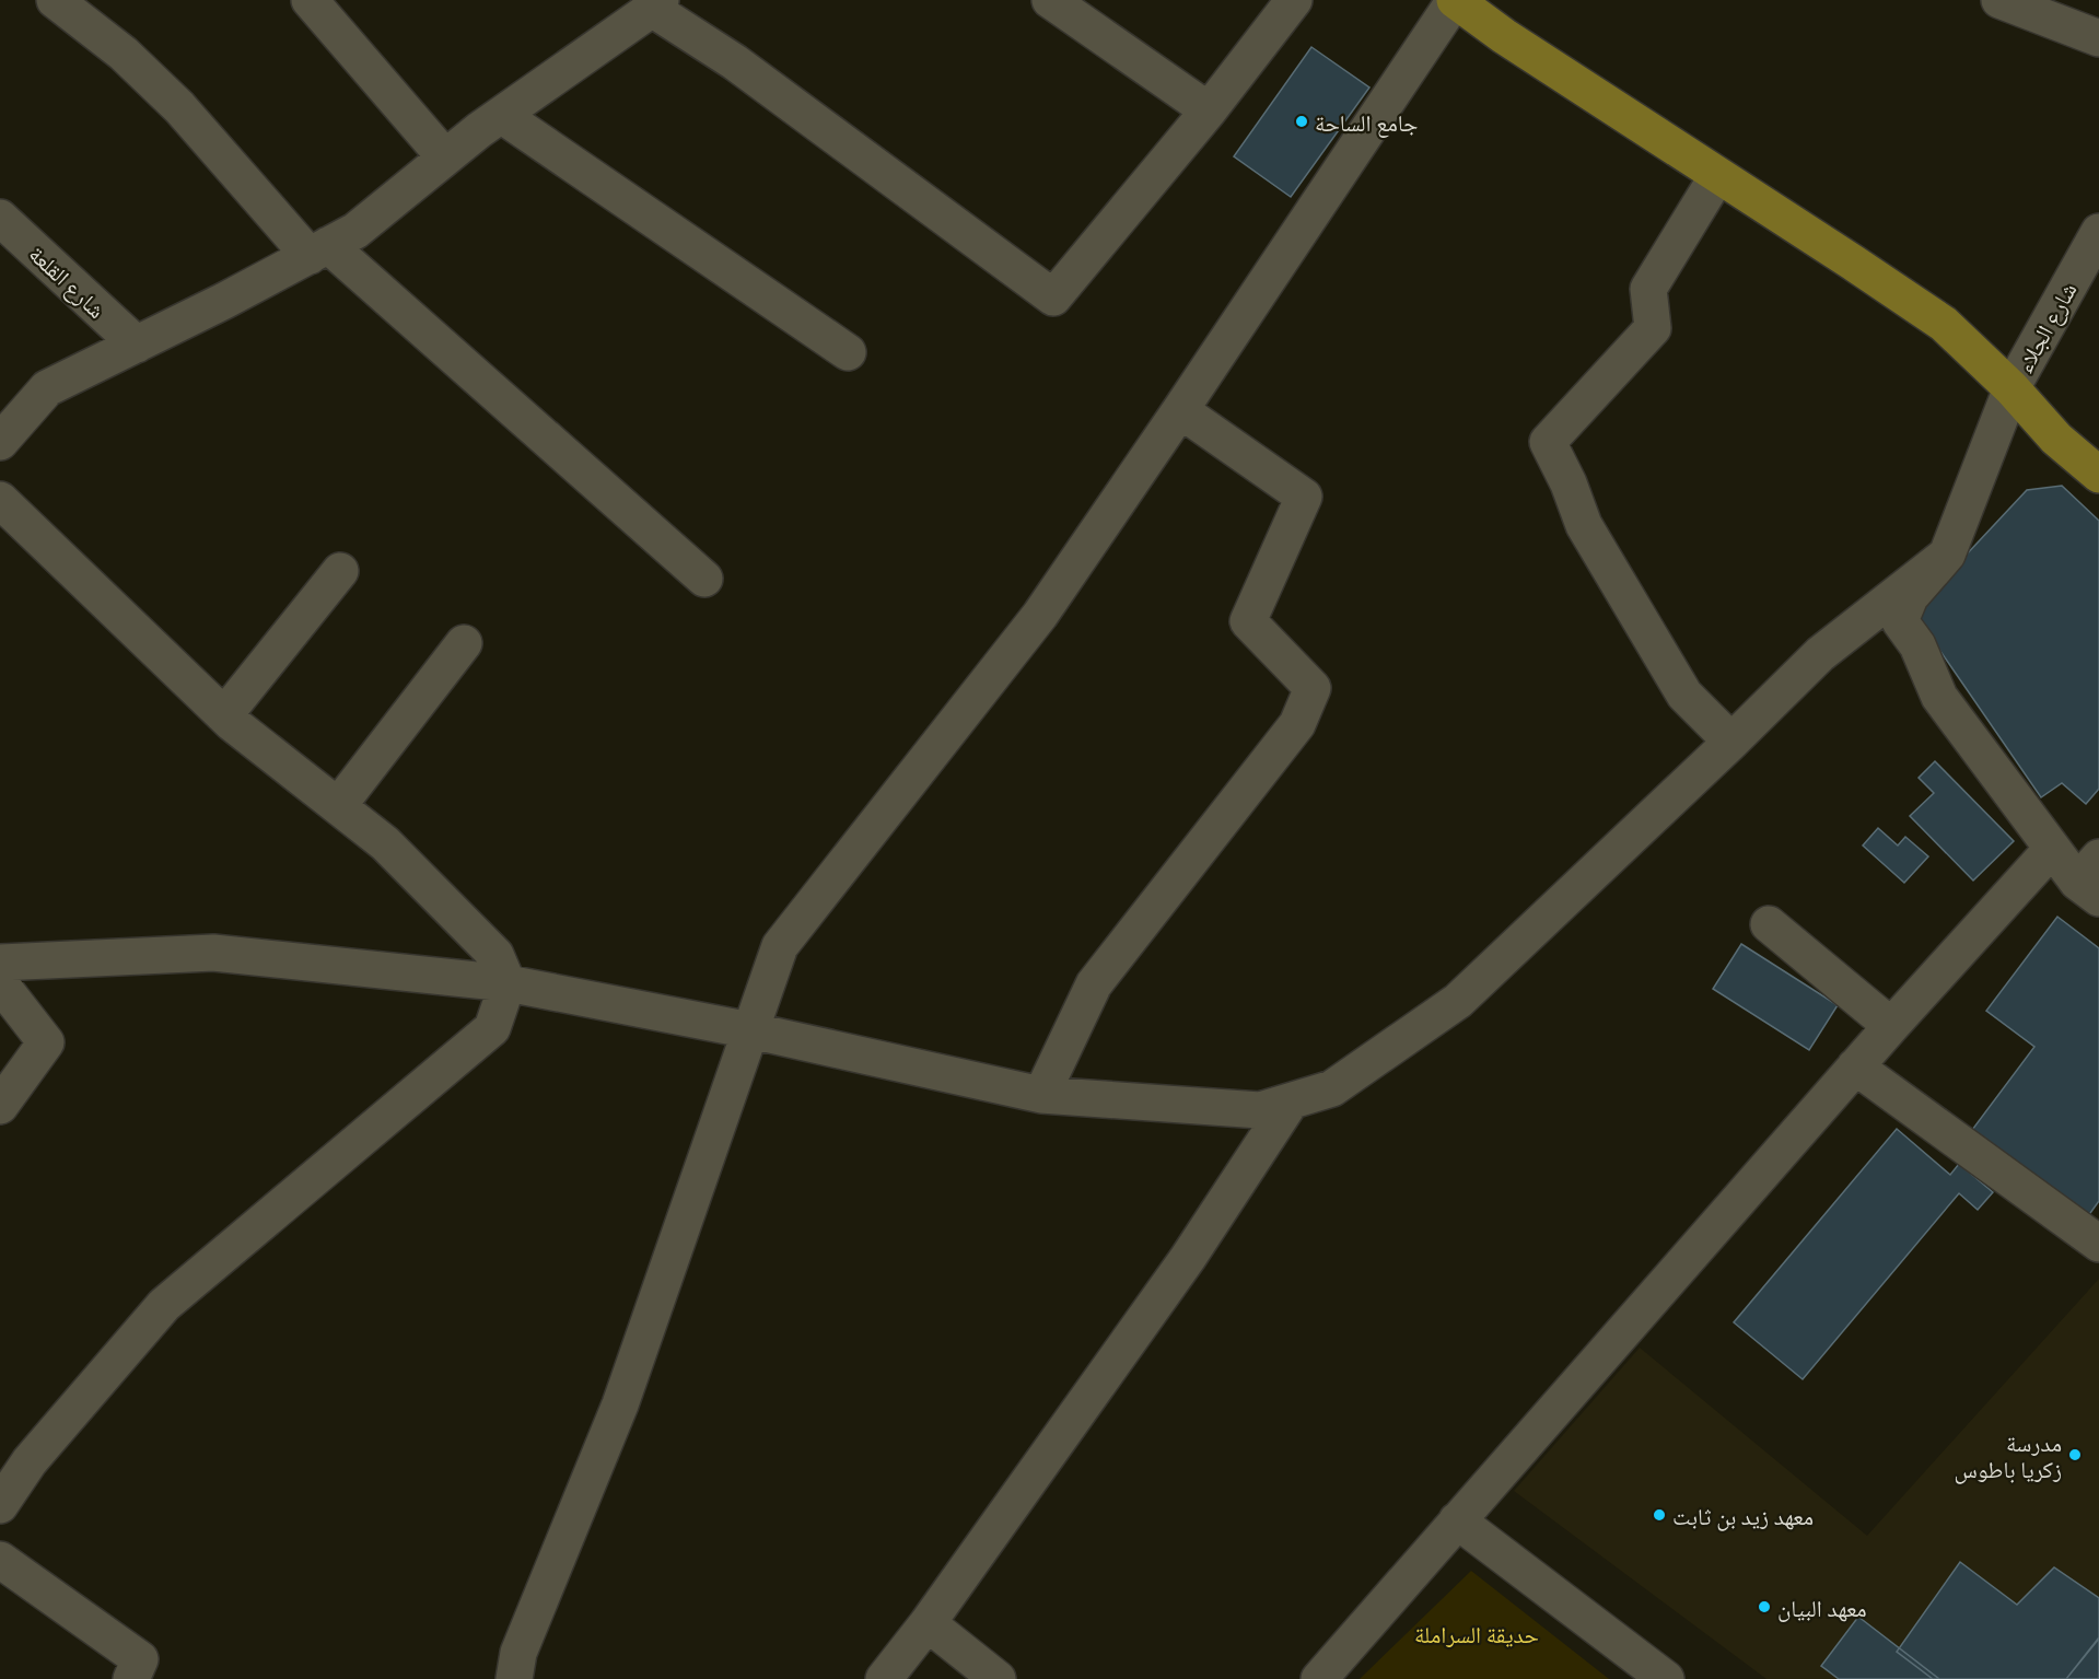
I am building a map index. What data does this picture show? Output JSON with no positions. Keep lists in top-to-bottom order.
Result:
{
  "streets": {
    "street": ["شارع القلعة", "شارع الجلاء"]
  },
  "parks": ["حديقة السراملة"],
  "places": [
    "جامع الساحة",
    "مدرسة زكريا باطوس",
    "معهد زيد بن ثابت",
    "معهد البيان"
  ]
}
